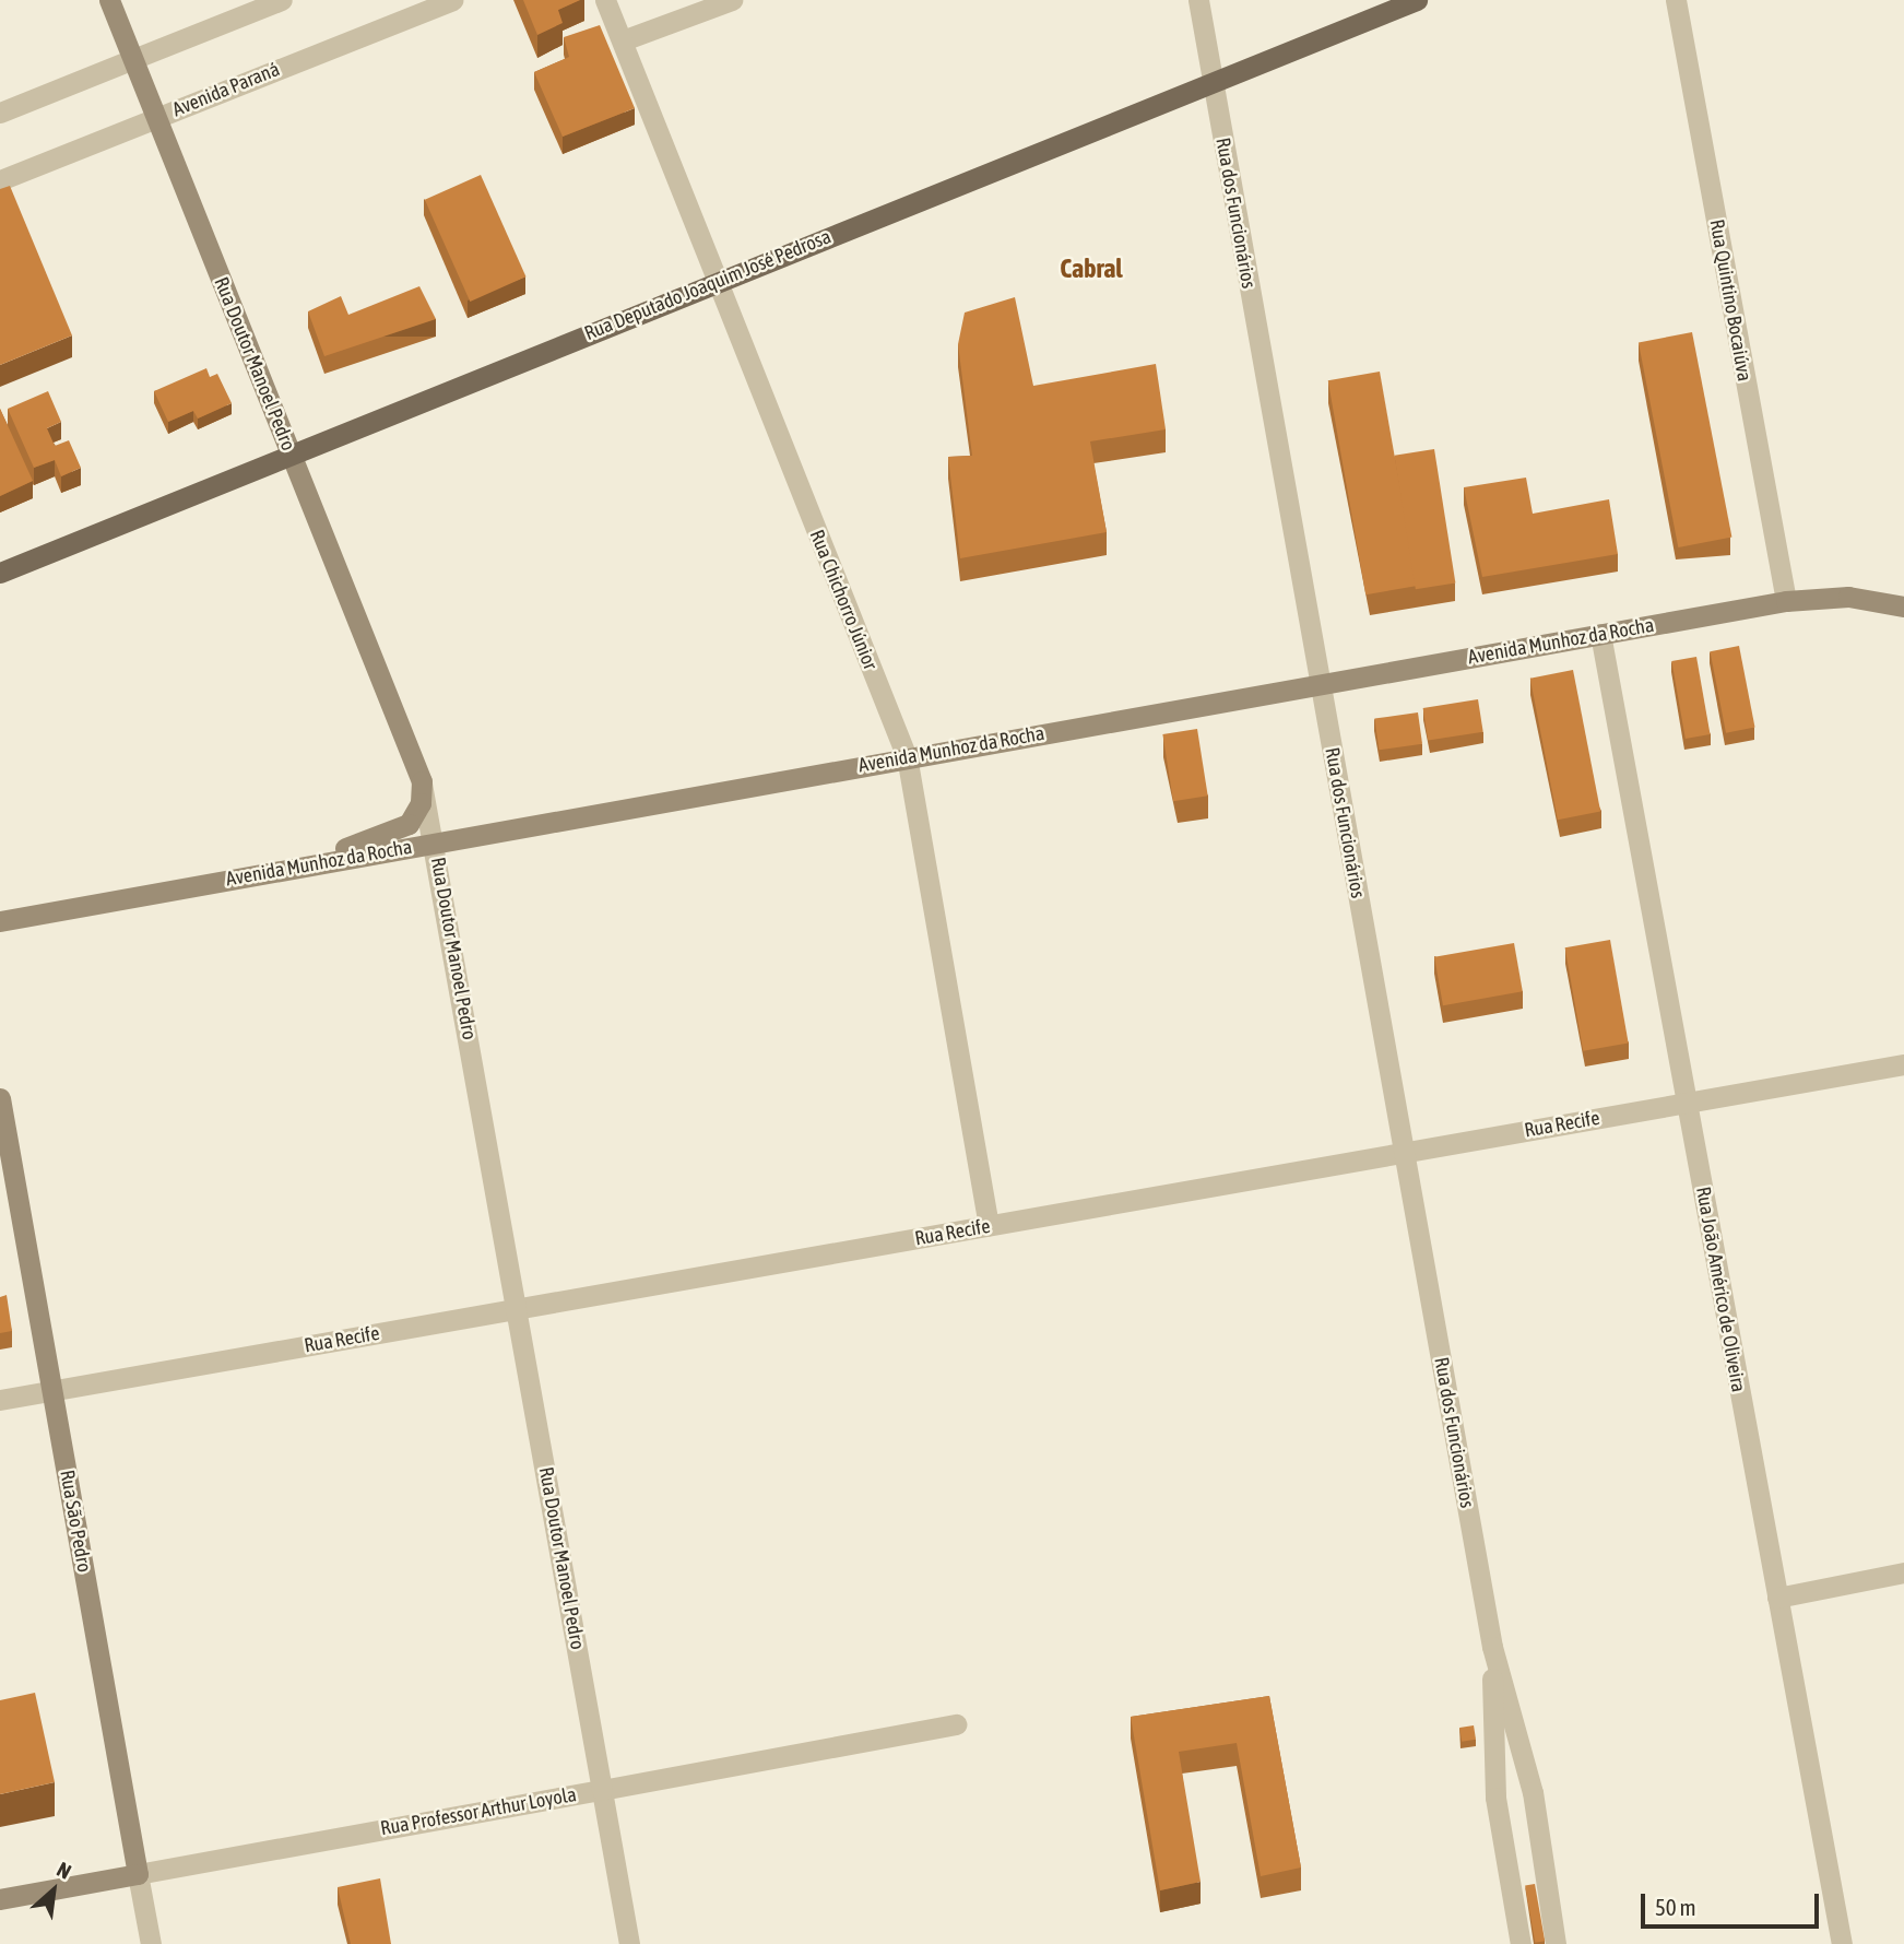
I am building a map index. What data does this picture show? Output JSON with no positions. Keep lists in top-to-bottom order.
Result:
{
  "streets": {
    "main road": [
      "Rua Deputado Joaquim José Pedrosa",
      "Rua Doutor Manoel Pedro",
      "Avenida Munhoz da Rocha",
      "Rua São Pedro",
      "Rua Professor Arthur Loyola"
    ],
    "street": [
      "Avenida Paraná",
      "Rua dos Funcionários",
      "Rua Quintino Bocaiúva",
      "Rua Chichorro Júnior",
      "Rua Recife",
      "Rua João Américo de Oliveira"
    ]
  },
  "crossings": [
    ["Avenida Paraná", "Rua Doutor Manoel Pedro"],
    ["Rua dos Funcionários", "Rua Deputado Joaquim José Pedrosa"],
    ["Rua dos Funcionários", "Avenida Munhoz da Rocha"],
    ["Rua dos Funcionários", "Rua Recife"],
    ["Rua Deputado Joaquim José Pedrosa", "Rua Doutor Manoel Pedro"],
    ["Rua Deputado Joaquim José Pedrosa", "Rua Chichorro Júnior"],
    ["Rua Quintino Bocaiúva", "Avenida Munhoz da Rocha"],
    ["Rua Doutor Manoel Pedro", "Avenida Munhoz da Rocha"],
    ["Rua Doutor Manoel Pedro", "Rua Recife"],
    ["Rua Doutor Manoel Pedro", "Rua Professor Arthur Loyola"],
    ["Rua Chichorro Júnior", "Avenida Munhoz da Rocha"],
    ["Rua Chichorro Júnior", "Rua Recife"],
    ["Avenida Munhoz da Rocha", "Rua João Américo de Oliveira"],
    ["Rua Recife", "Rua João Américo de Oliveira"],
    ["Rua Recife", "Rua São Pedro"],
    ["Rua São Pedro", "Rua Professor Arthur Loyola"]
  ],
  "districts": ["Cabral"],
  "scale_bar": "50 m",
  "north": "top right"
}
